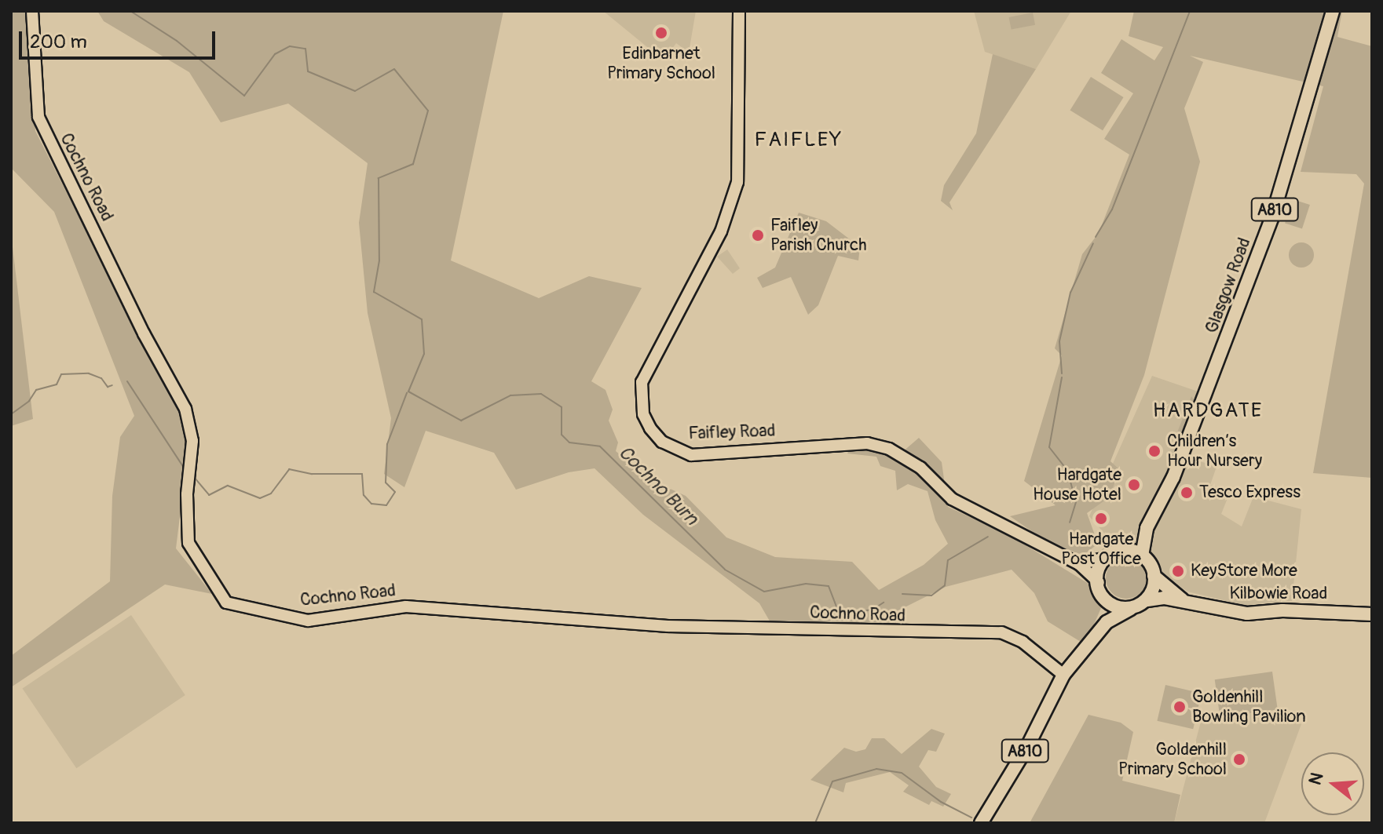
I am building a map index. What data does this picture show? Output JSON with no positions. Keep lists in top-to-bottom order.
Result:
{
  "streets": {
    "main road": ["A810", "Glasgow Road", "Kilbowie Road"],
    "street": ["Cochno Road", "Faifley Road"]
  },
  "crossings": [
    ["Cochno Road", "A810"],
    ["A810", "Glasgow Road"],
    ["A810", "Faifley Road"],
    ["A810", "Kilbowie Road"],
    ["Glasgow Road", "Faifley Road"],
    ["Glasgow Road", "Kilbowie Road"],
    ["Faifley Road", "Kilbowie Road"]
  ],
  "districts": ["FAIFLEY", "HARDGATE"],
  "water": ["Cochno Burn"],
  "places": [
    "Edinbarnet Primary School",
    "Faifley Parish Church",
    "Children’s Hour Nursery",
    "Hardgate House Hotel",
    "Tesco Express",
    "Hardgate Post Office",
    "KeyStore More",
    "Goldenhill Bowling Pavilion",
    "Goldenhill Primary School"
  ],
  "scale_bar": "200 m",
  "north": "left"
}
